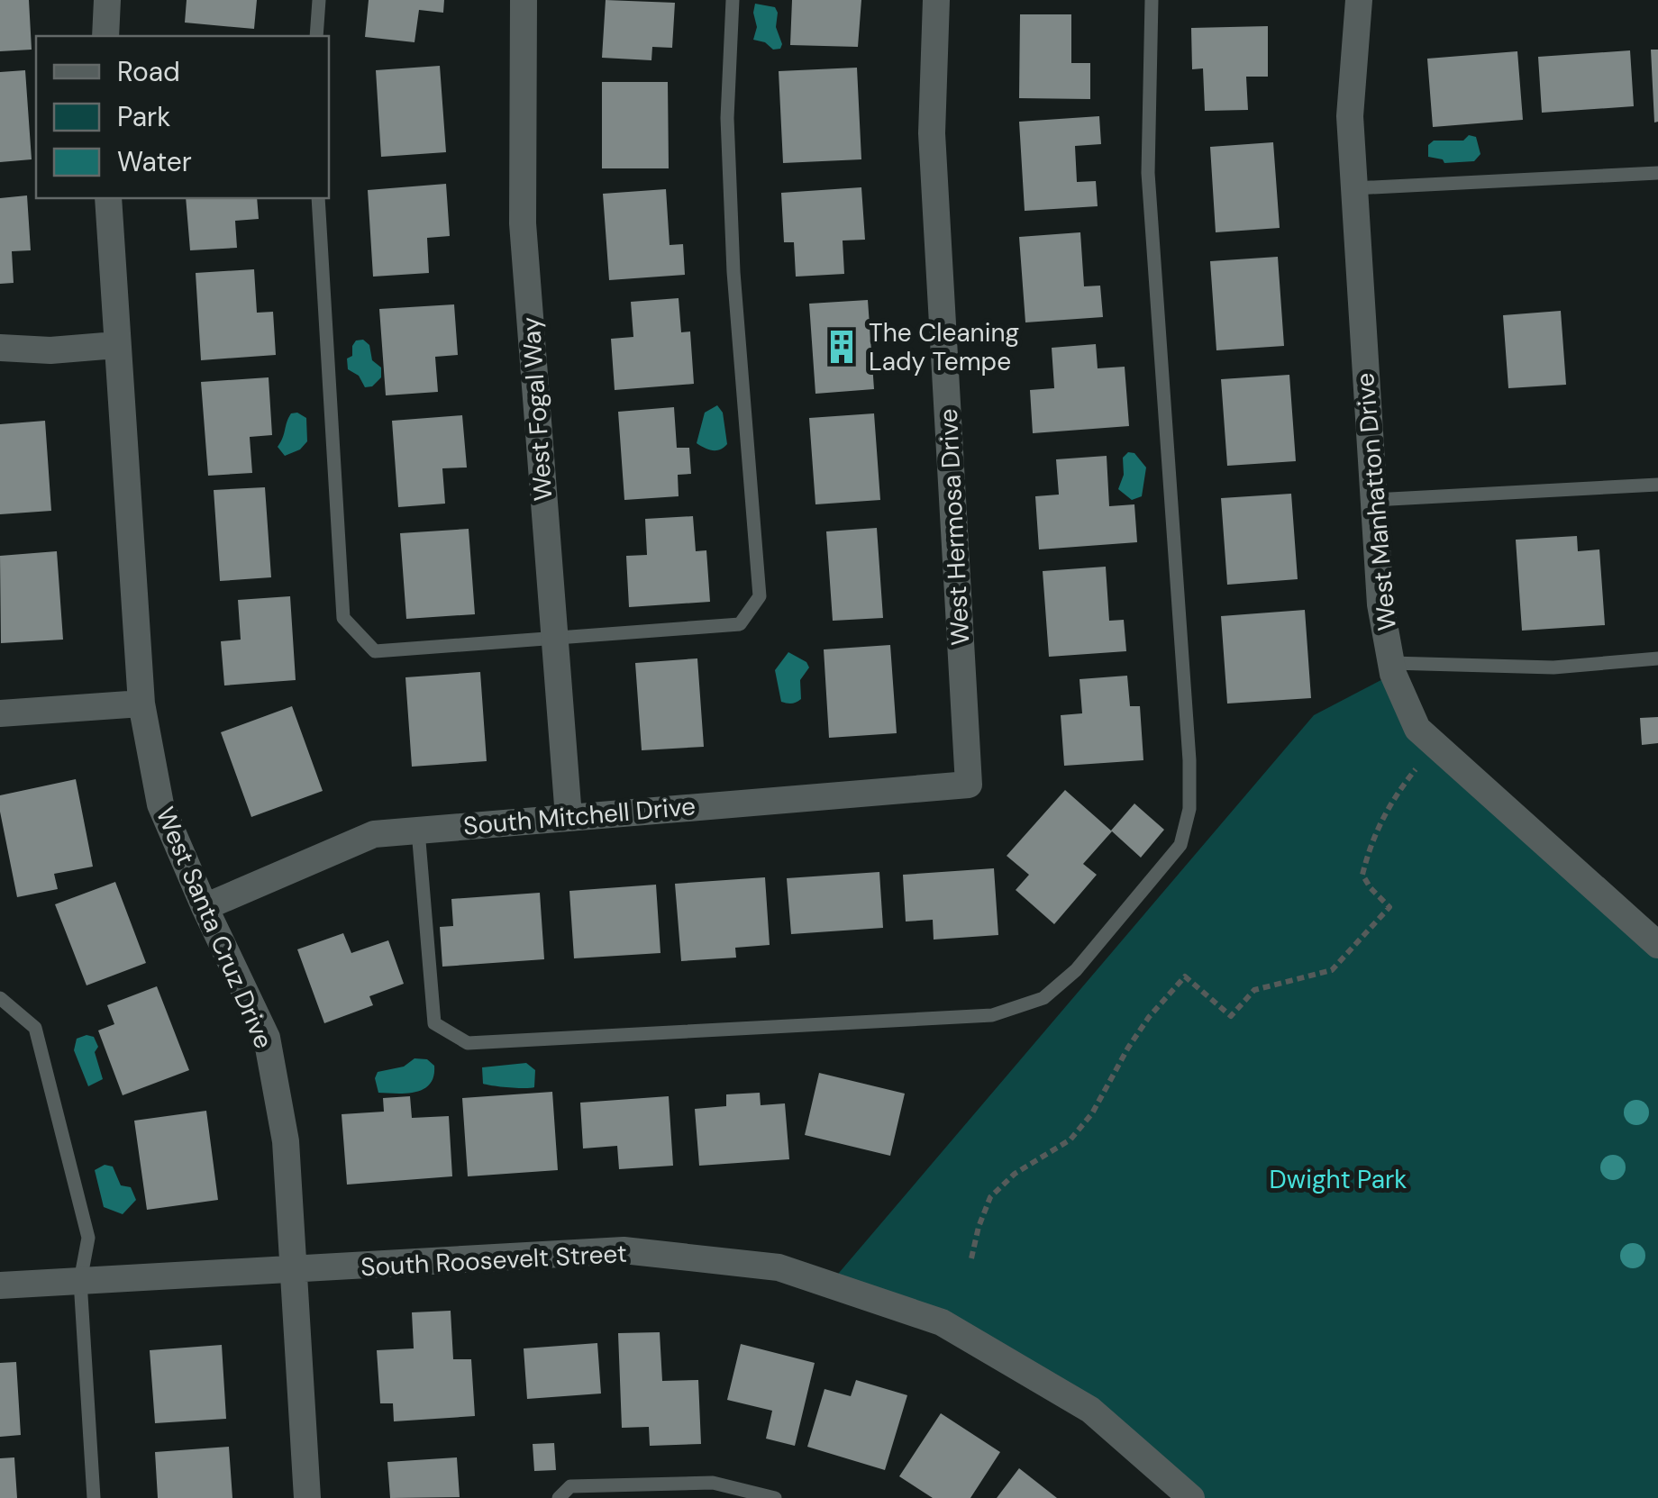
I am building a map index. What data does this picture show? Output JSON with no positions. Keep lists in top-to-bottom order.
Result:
{
  "streets": {
    "street": [
      "West Fogal Way",
      "West Manhatton Drive",
      "West Hermosa Drive",
      "South Mitchell Drive",
      "West Santa Cruz Drive",
      "South Roosevelt Street"
    ]
  },
  "crossings": [
    ["West Fogal Way", "South Mitchell Drive"],
    ["West Hermosa Drive", "South Mitchell Drive"],
    ["South Mitchell Drive", "West Santa Cruz Drive"],
    ["West Santa Cruz Drive", "South Roosevelt Street"]
  ],
  "parks": ["Dwight Park"],
  "places": {
    "building": ["The Cleaning Lady Tempe"]
  },
  "legend": ["Road", "Park", "Water"]
}
